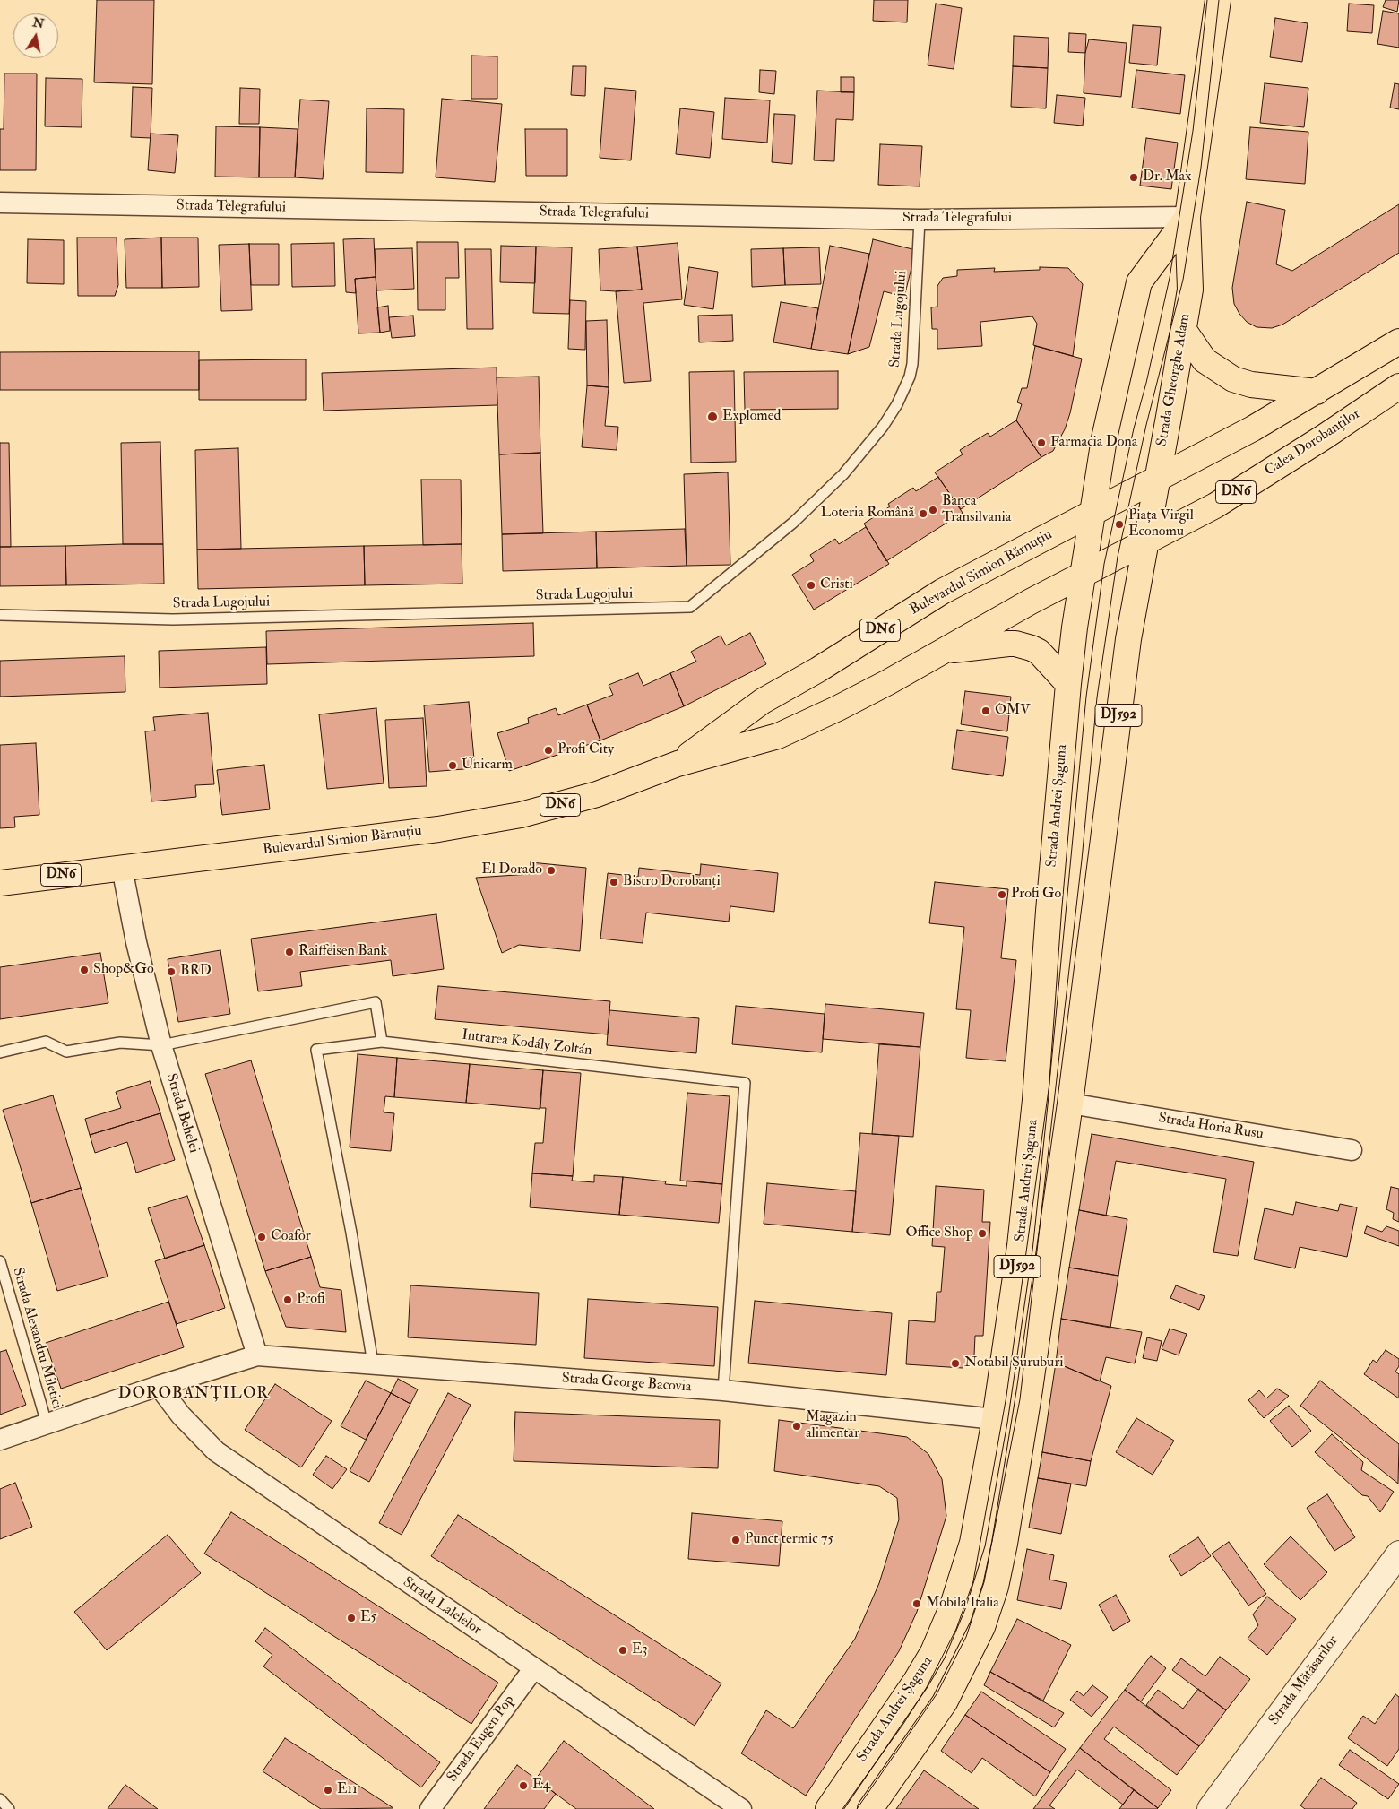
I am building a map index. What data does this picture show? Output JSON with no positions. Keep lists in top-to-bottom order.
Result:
{
  "streets": {
    "main road": [
      "Strada Gheorghe Adam",
      "Calea Dorobanților",
      "DN6",
      "Bulevardul Simion Bărnuțiu",
      "DJ592",
      "Strada Andrei Șaguna"
    ],
    "street": [
      "Strada Telegrafului",
      "Strada Behelei",
      "Strada Horia Rusu",
      "Strada George Bacovia",
      "Strada Lalelelor",
      "Strada Mătăsarilor",
      "Strada Eugen Pop"
    ],
    "lane": ["Strada Lugojului", "Intrarea Kodály Zoltán", "Strada Alexandru Miletici"]
  },
  "crossings": [
    ["Strada Telegrafului", "Strada Lugojului"],
    ["Strada Telegrafului", "Strada Gheorghe Adam"],
    ["Strada Gheorghe Adam", "Calea Dorobanților"],
    ["Strada Gheorghe Adam", "DN6"],
    ["Strada Gheorghe Adam", "Bulevardul Simion Bărnuțiu"],
    ["Strada Gheorghe Adam", "Strada Andrei Șaguna"],
    ["Calea Dorobanților", "Bulevardul Simion Bărnuțiu"],
    ["Calea Dorobanților", "Strada Andrei Șaguna"],
    ["DN6", "Bulevardul Simion Bărnuțiu"],
    ["Bulevardul Simion Bărnuțiu", "Strada Andrei Șaguna"],
    ["Bulevardul Simion Bărnuțiu", "Strada Behelei"],
    ["Strada Andrei Șaguna", "Strada Horia Rusu"],
    ["Strada Andrei Șaguna", "Strada George Bacovia"],
    ["Intrarea Kodály Zoltán", "Strada George Bacovia"],
    ["Strada Behelei", "Strada George Bacovia"],
    ["Strada Lalelelor", "Strada Eugen Pop"]
  ],
  "districts": ["DOROBANȚILOR"],
  "places": [
    "Dr. Max",
    "Explomed",
    "Farmacia Dona",
    "Banca Transilvania",
    "Loteria Română",
    "Piața Virgil Economu",
    "Cristi",
    "OMV",
    "Profi City",
    "Unicarm",
    "El Dorado",
    "Bistro Dorobanți",
    "Profi Go",
    "Raiffeisen Bank",
    "Shop&Go",
    "BRD",
    "Office Shop",
    "Coafor",
    "Profi",
    "Notabil Șuruburi",
    "Magazin alimentar",
    "Punct termic 75",
    "Mobila Italia",
    "E5",
    "E3",
    "E4",
    "E11"
  ],
  "north": "top"
}
